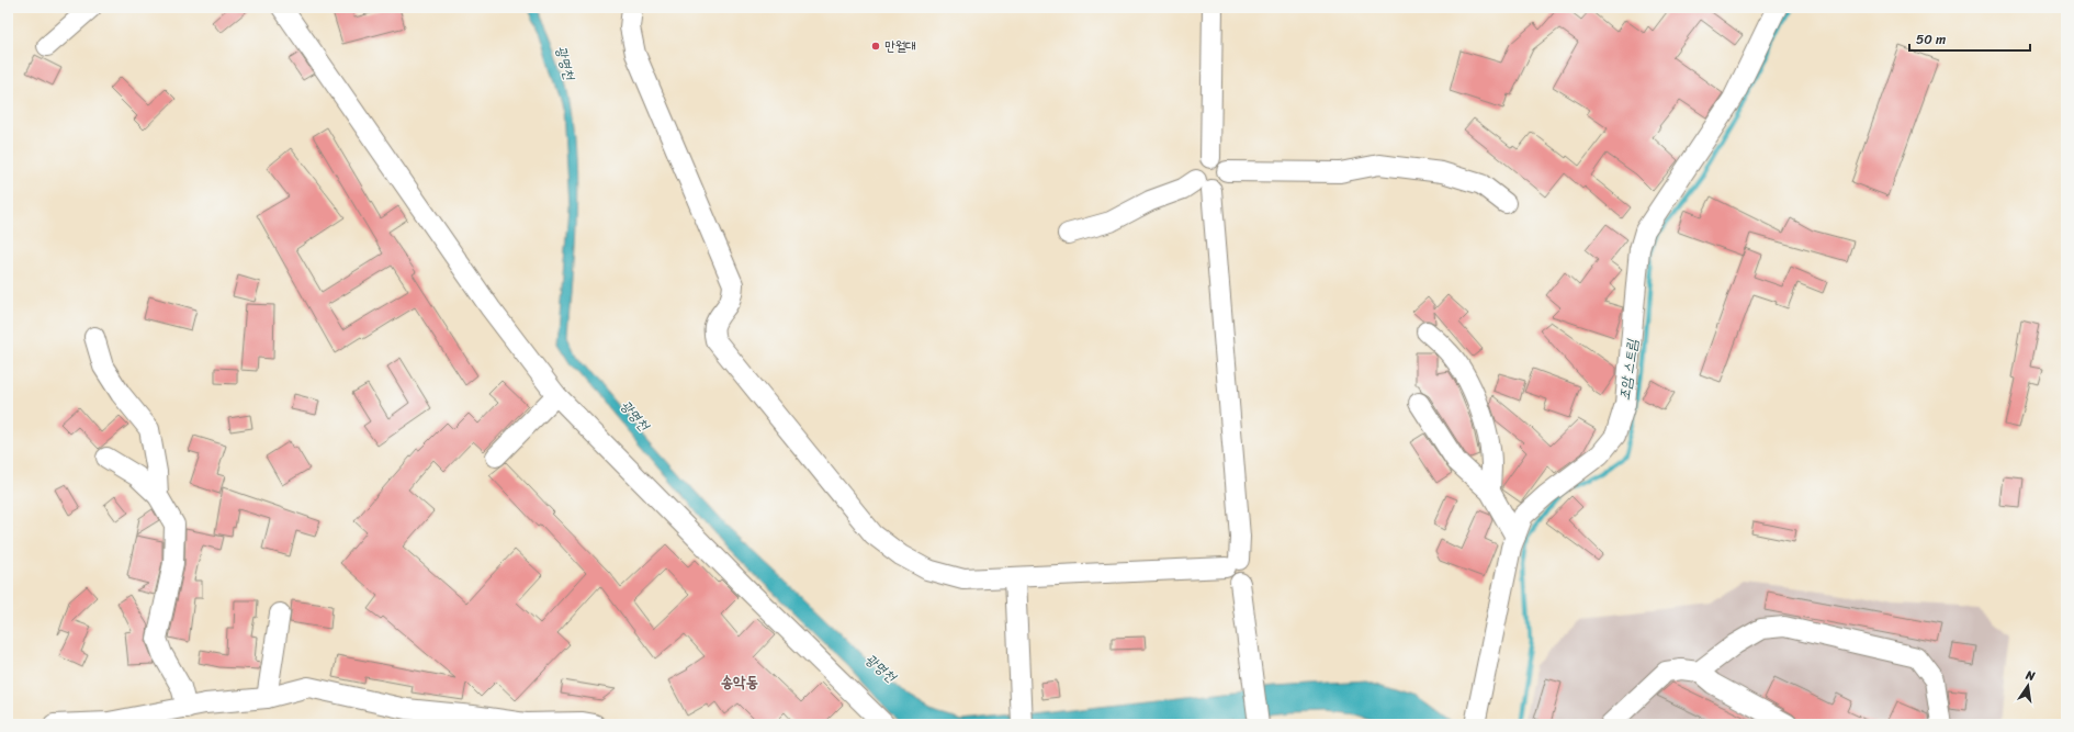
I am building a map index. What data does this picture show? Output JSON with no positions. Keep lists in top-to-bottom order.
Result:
{
  "districts": ["송악동"],
  "water": ["광명천", "조암 스트림"],
  "places": ["만월대"],
  "scale_bar": "50 m",
  "north": "top"
}
